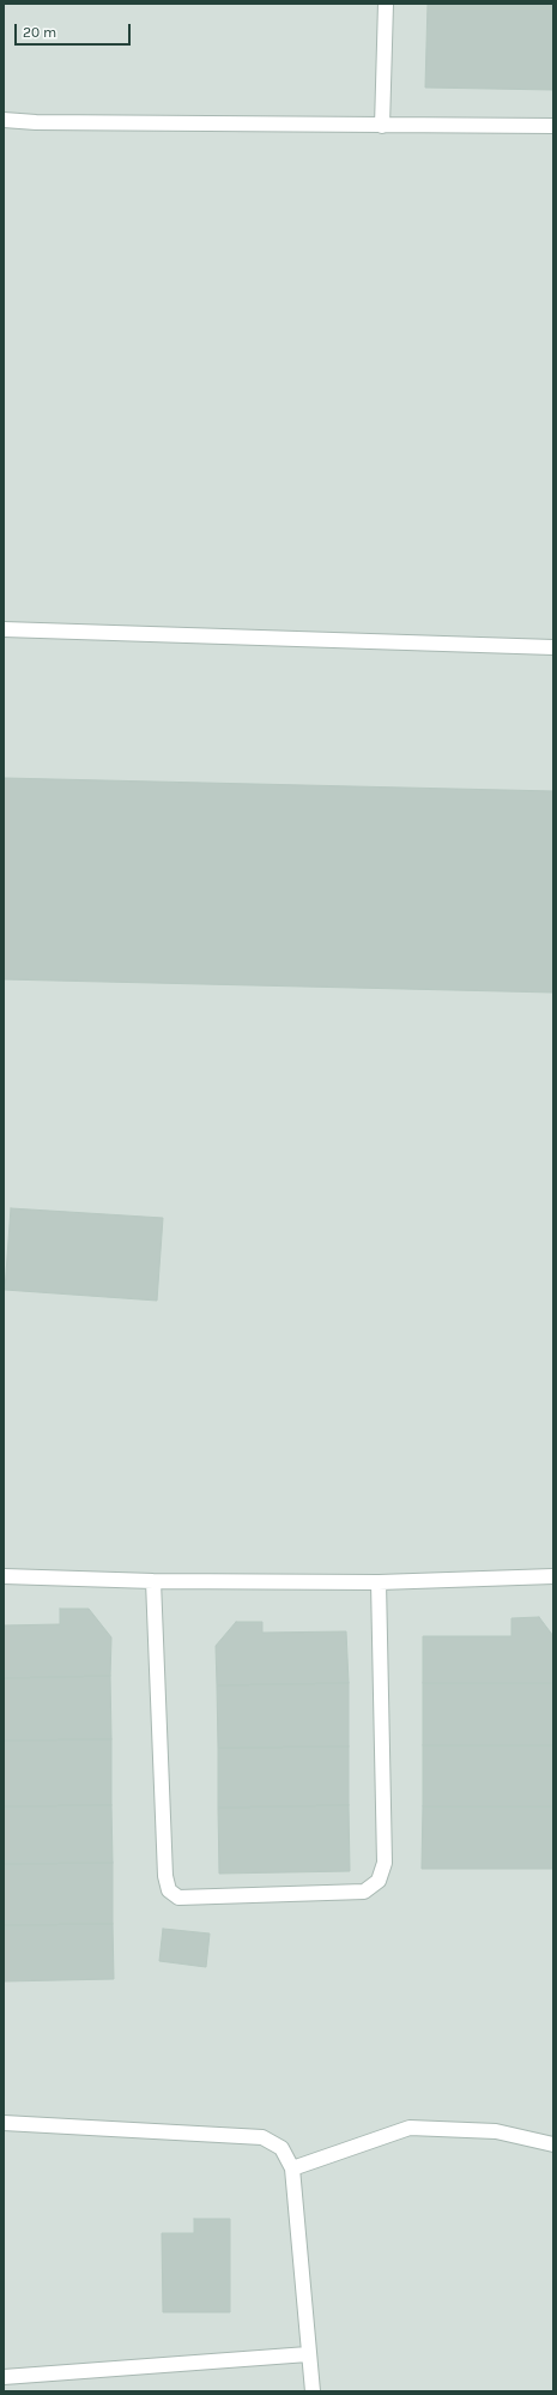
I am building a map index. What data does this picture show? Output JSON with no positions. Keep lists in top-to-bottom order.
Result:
{
  "scale_bar": "20 m"
}
